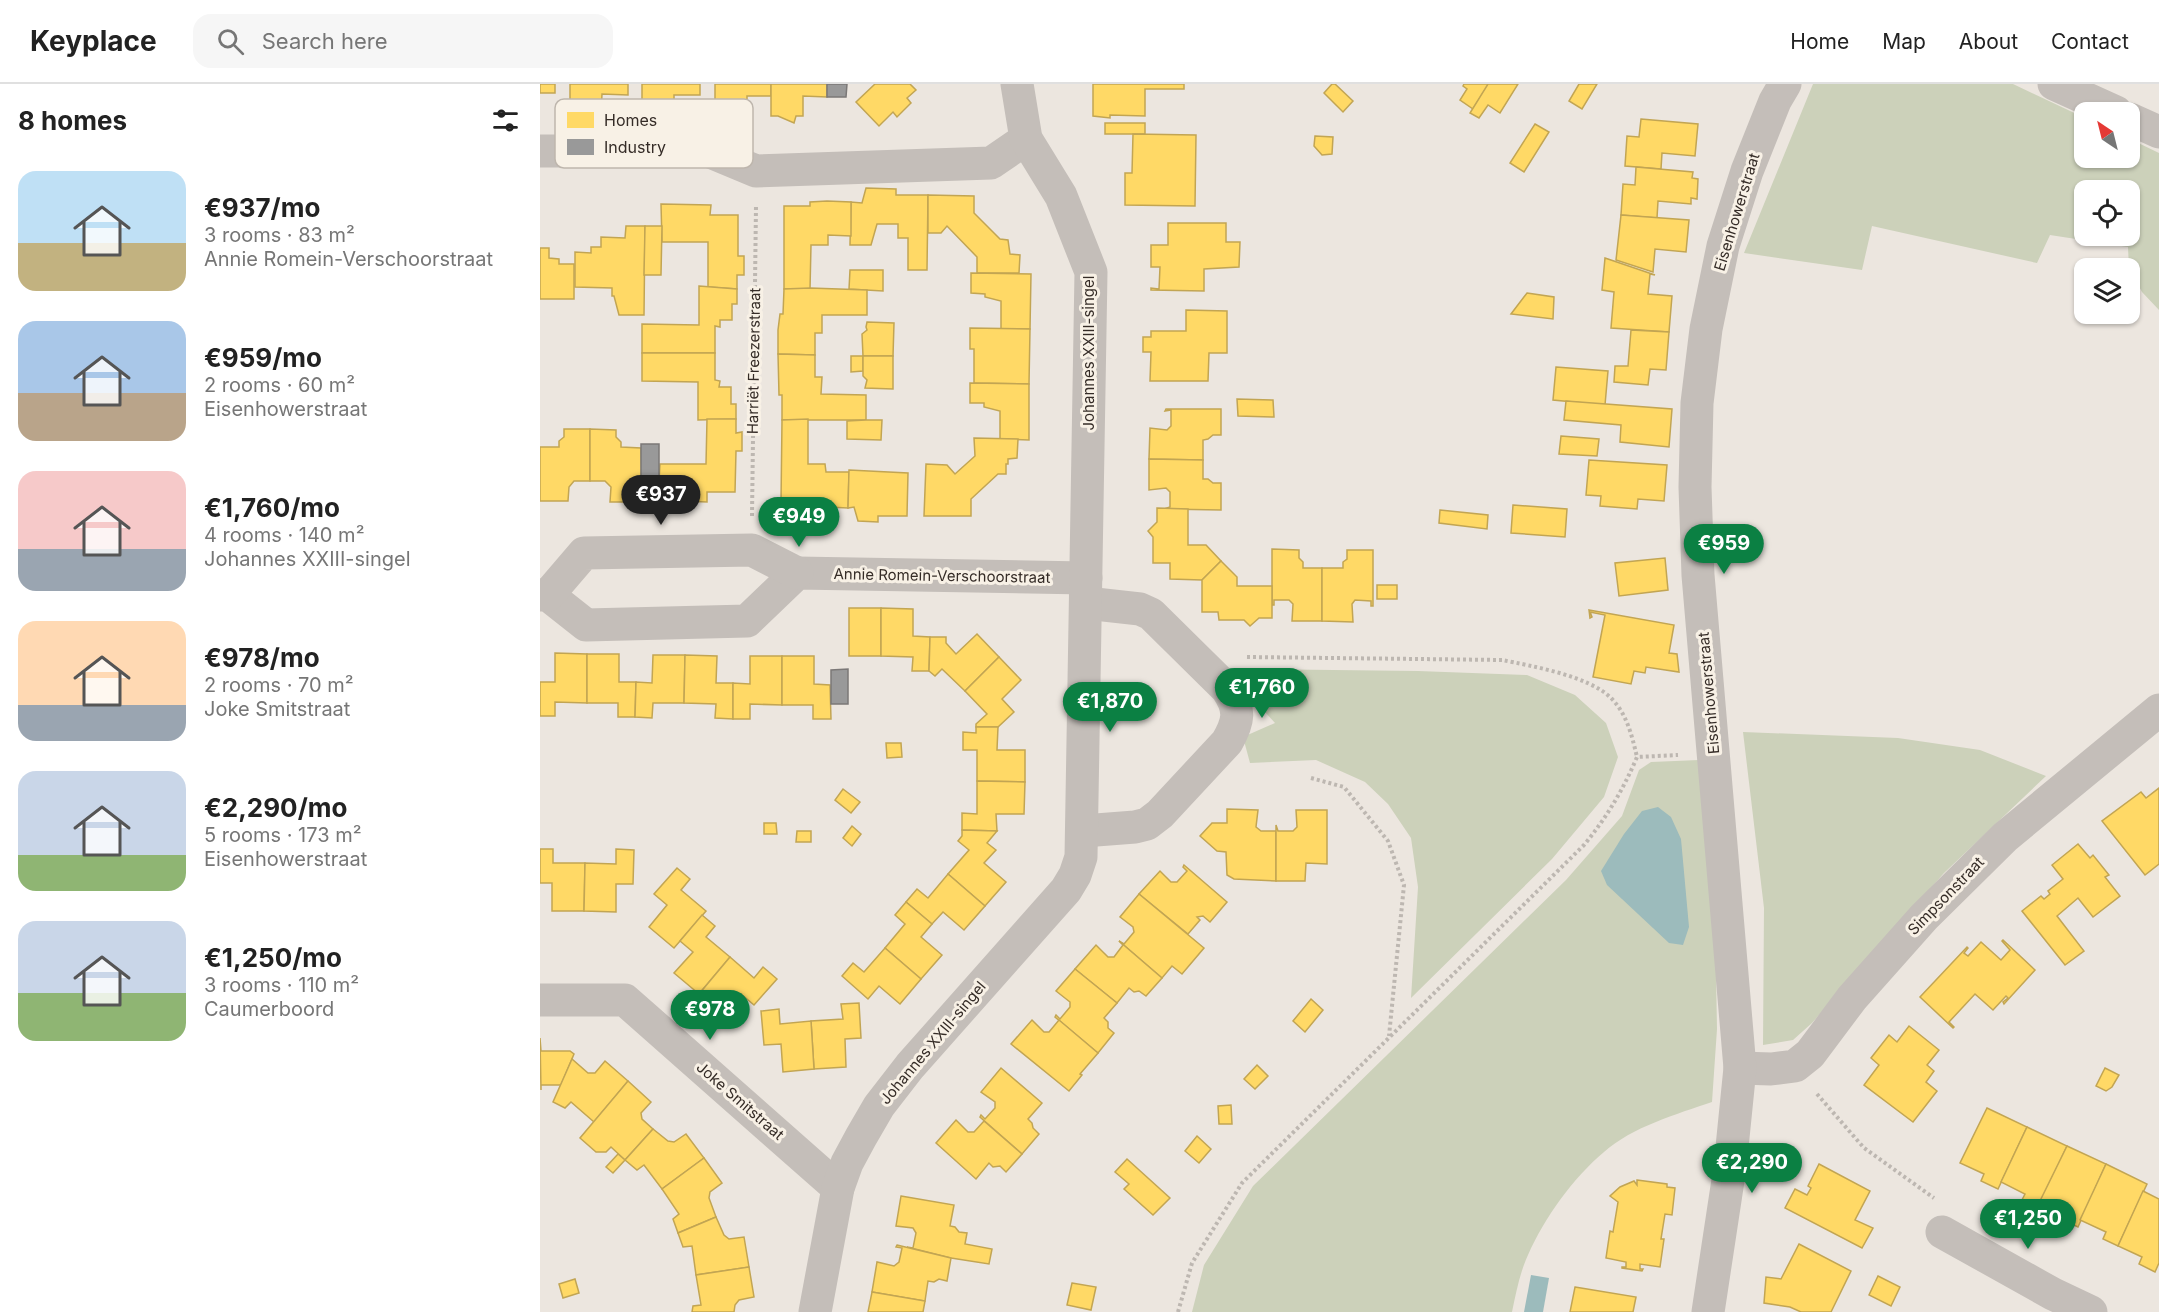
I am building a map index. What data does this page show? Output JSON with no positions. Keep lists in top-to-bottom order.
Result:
{
  "streets": {
    "street": [
      "Eisenhowerstraat",
      "Johannes XXIII-singel",
      "Annie Romein-Verschoorstraat",
      "Simpsonstraat",
      "Joke Smitstraat"
    ],
    "path": ["Harriët Freezerstraat"]
  },
  "crossings": [
    ["Eisenhowerstraat", "Simpsonstraat"],
    ["Johannes XXIII-singel", "Annie Romein-Verschoorstraat"],
    ["Johannes XXIII-singel", "Joke Smitstraat"],
    ["Harriët Freezerstraat", "Annie Romein-Verschoorstraat"]
  ],
  "legend": ["Homes", "Industry"],
  "north": "top left",
  "page": {
    "header": "Keyplace",
    "search": "Search here",
    "nav": [
      "Home",
      "Map",
      "About",
      "Contact"
    ],
    "heading": "8 homes",
    "list": [
      {
        "name": "€937/mo",
        "note": "3 rooms · 83 m² · Annie Romein-Verschoorstraat"
      },
      {
        "name": "€959/mo",
        "note": "2 rooms · 60 m² · Eisenhowerstraat"
      },
      {
        "name": "€1,760/mo",
        "note": "4 rooms · 140 m² · Johannes XXIII-singel"
      },
      {
        "name": "€978/mo",
        "note": "2 rooms · 70 m² · Joke Smitstraat"
      },
      {
        "name": "€2,290/mo",
        "note": "5 rooms · 173 m² · Eisenhowerstraat"
      },
      {
        "name": "€1,250/mo",
        "note": "3 rooms · 110 m² · Caumerboord"
      }
    ],
    "price": [
      "€937",
      "€949",
      "€959",
      "€1,760",
      "€1,870",
      "€978",
      "€2,290",
      "€1,250"
    ]
  }
}
